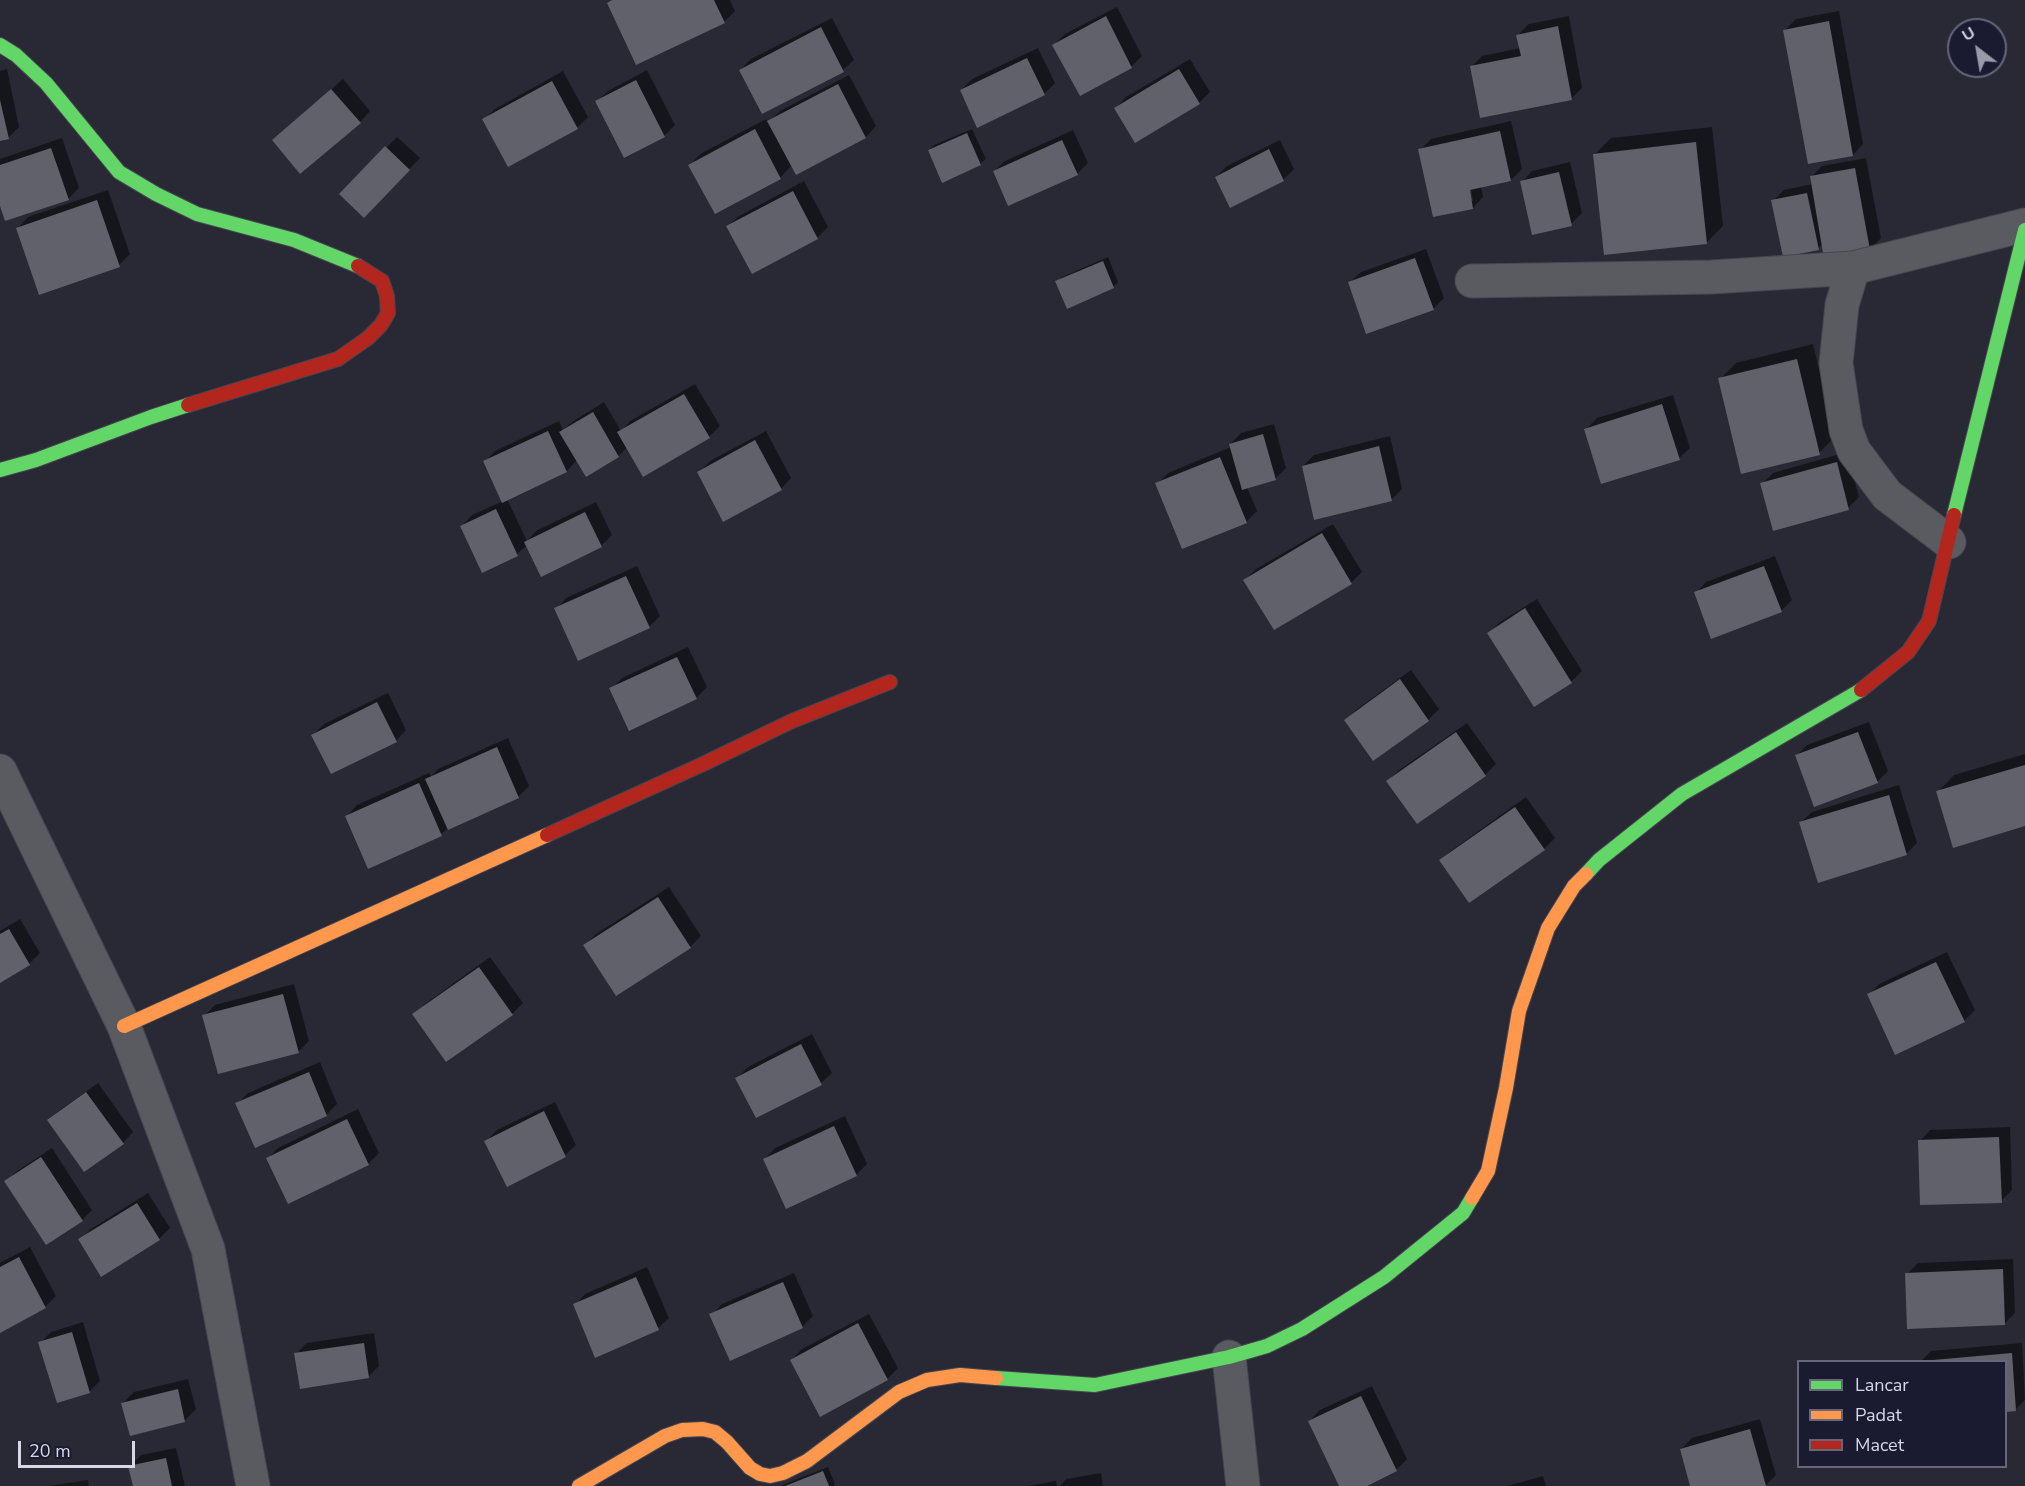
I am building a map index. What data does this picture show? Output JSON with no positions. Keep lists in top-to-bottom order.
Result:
{
  "legend": ["Lancar", "Padat", "Macet"],
  "scale_bar": "20 m",
  "north": "top left"
}
